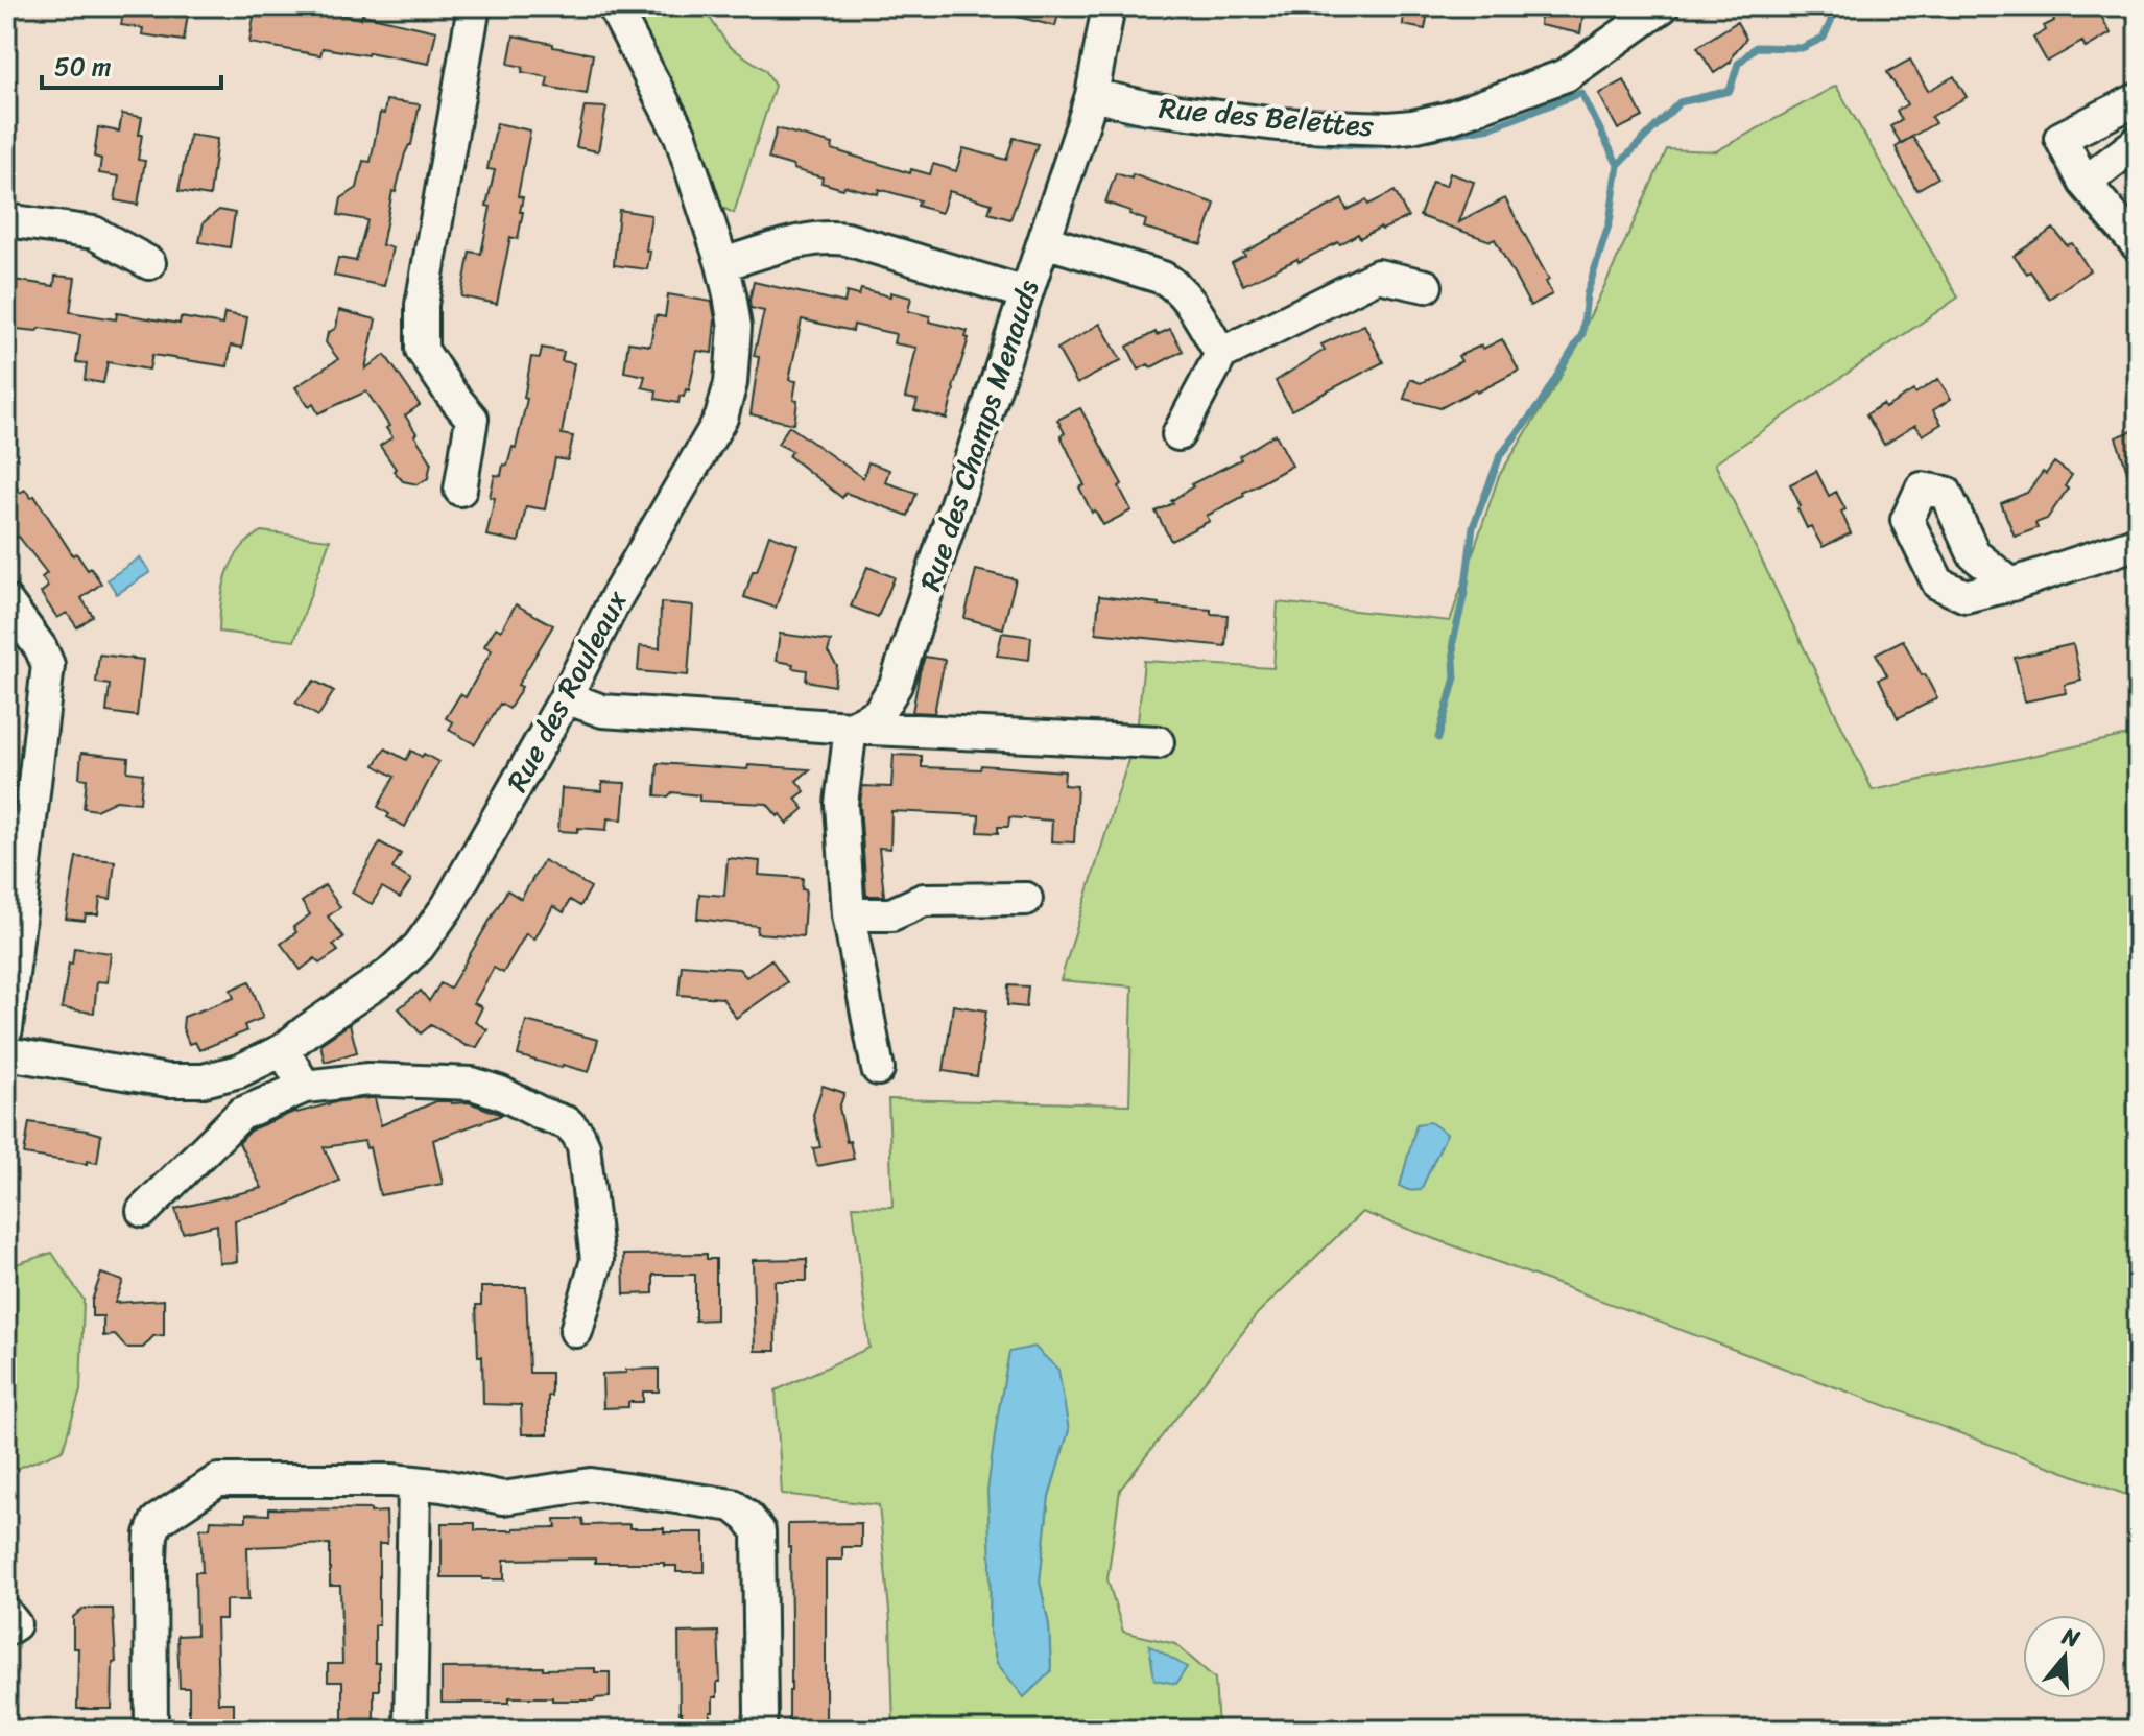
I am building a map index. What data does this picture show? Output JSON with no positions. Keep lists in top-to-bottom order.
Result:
{
  "streets": {
    "street": ["Rue des Belettes", "Rue des Champs Menauds", "Rue des Rouleaux"]
  },
  "crossings": [
    ["Rue des Belettes", "Rue des Champs Menauds"]
  ],
  "scale_bar": "50 m",
  "north": "top"
}
